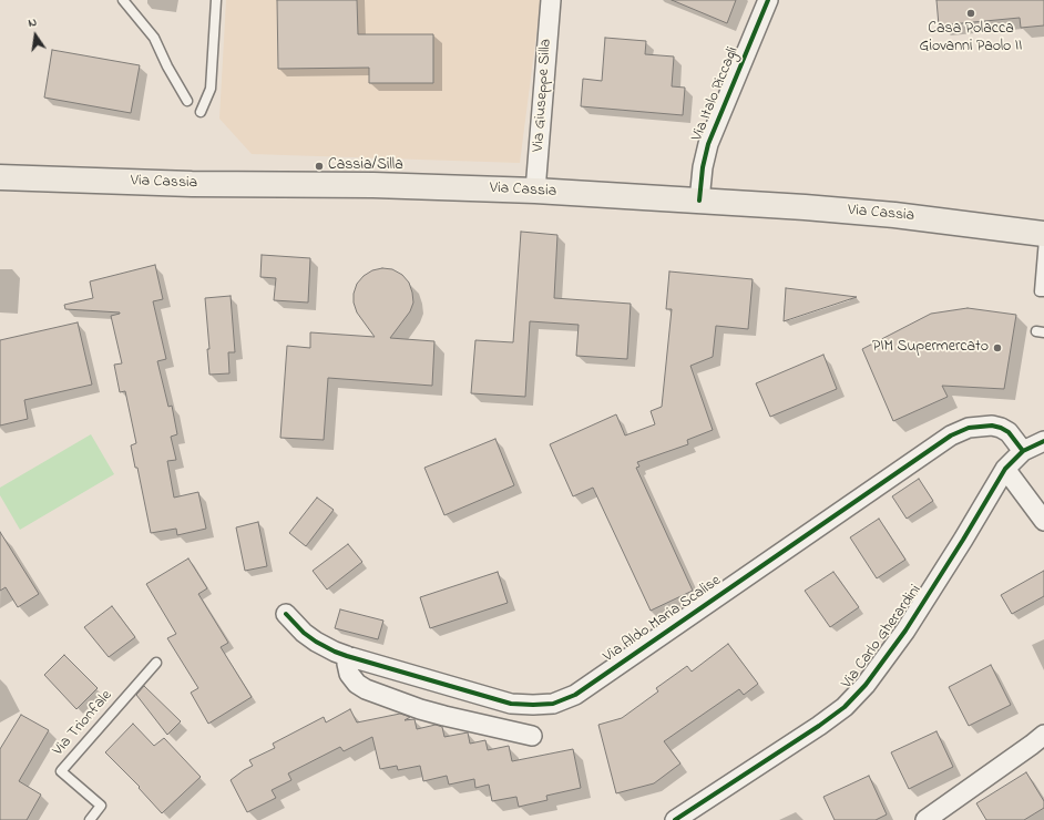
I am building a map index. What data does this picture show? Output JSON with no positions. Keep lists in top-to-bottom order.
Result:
{
  "streets": {
    "main road": ["Via Cassia"],
    "street": [
      "Via Italo Piccagli",
      "Via Giuseppe Silla",
      "Via Aldo Maria Scalise",
      "Via Carlo Gherardini"
    ],
    "lane": ["Via Trionfale"]
  },
  "crossings": [
    ["Via Italo Piccagli", "Via Cassia"],
    ["Via Giuseppe Silla", "Via Cassia"],
    ["Via Aldo Maria Scalise", "Via Carlo Gherardini"]
  ],
  "places": ["Casa Polacca Giovanni Paolo II", "Cassia/Silla", "PIM Supermercato"],
  "north": "top"
}
